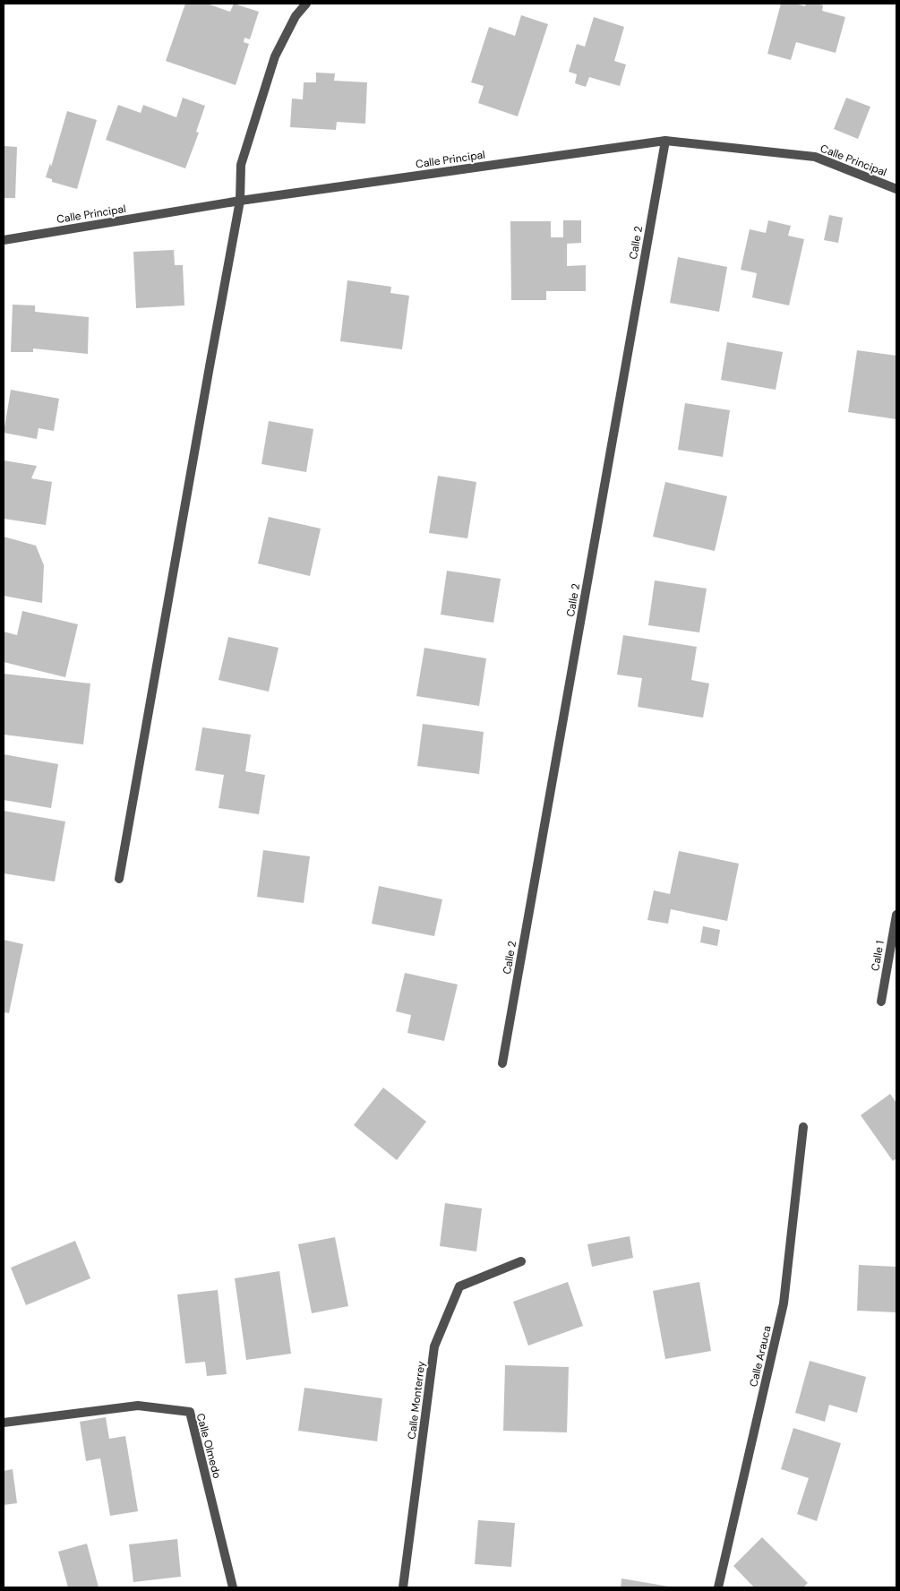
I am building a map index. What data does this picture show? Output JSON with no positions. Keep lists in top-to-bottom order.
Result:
{
  "streets": {
    "street": [
      "Calle Principal",
      "Calle 2",
      "Calle 1",
      "Calle Arauca",
      "Calle Monterrey",
      "Calle Olmedo"
    ]
  },
  "crossings": [
    ["Calle Principal", "Calle 2"]
  ]
}
